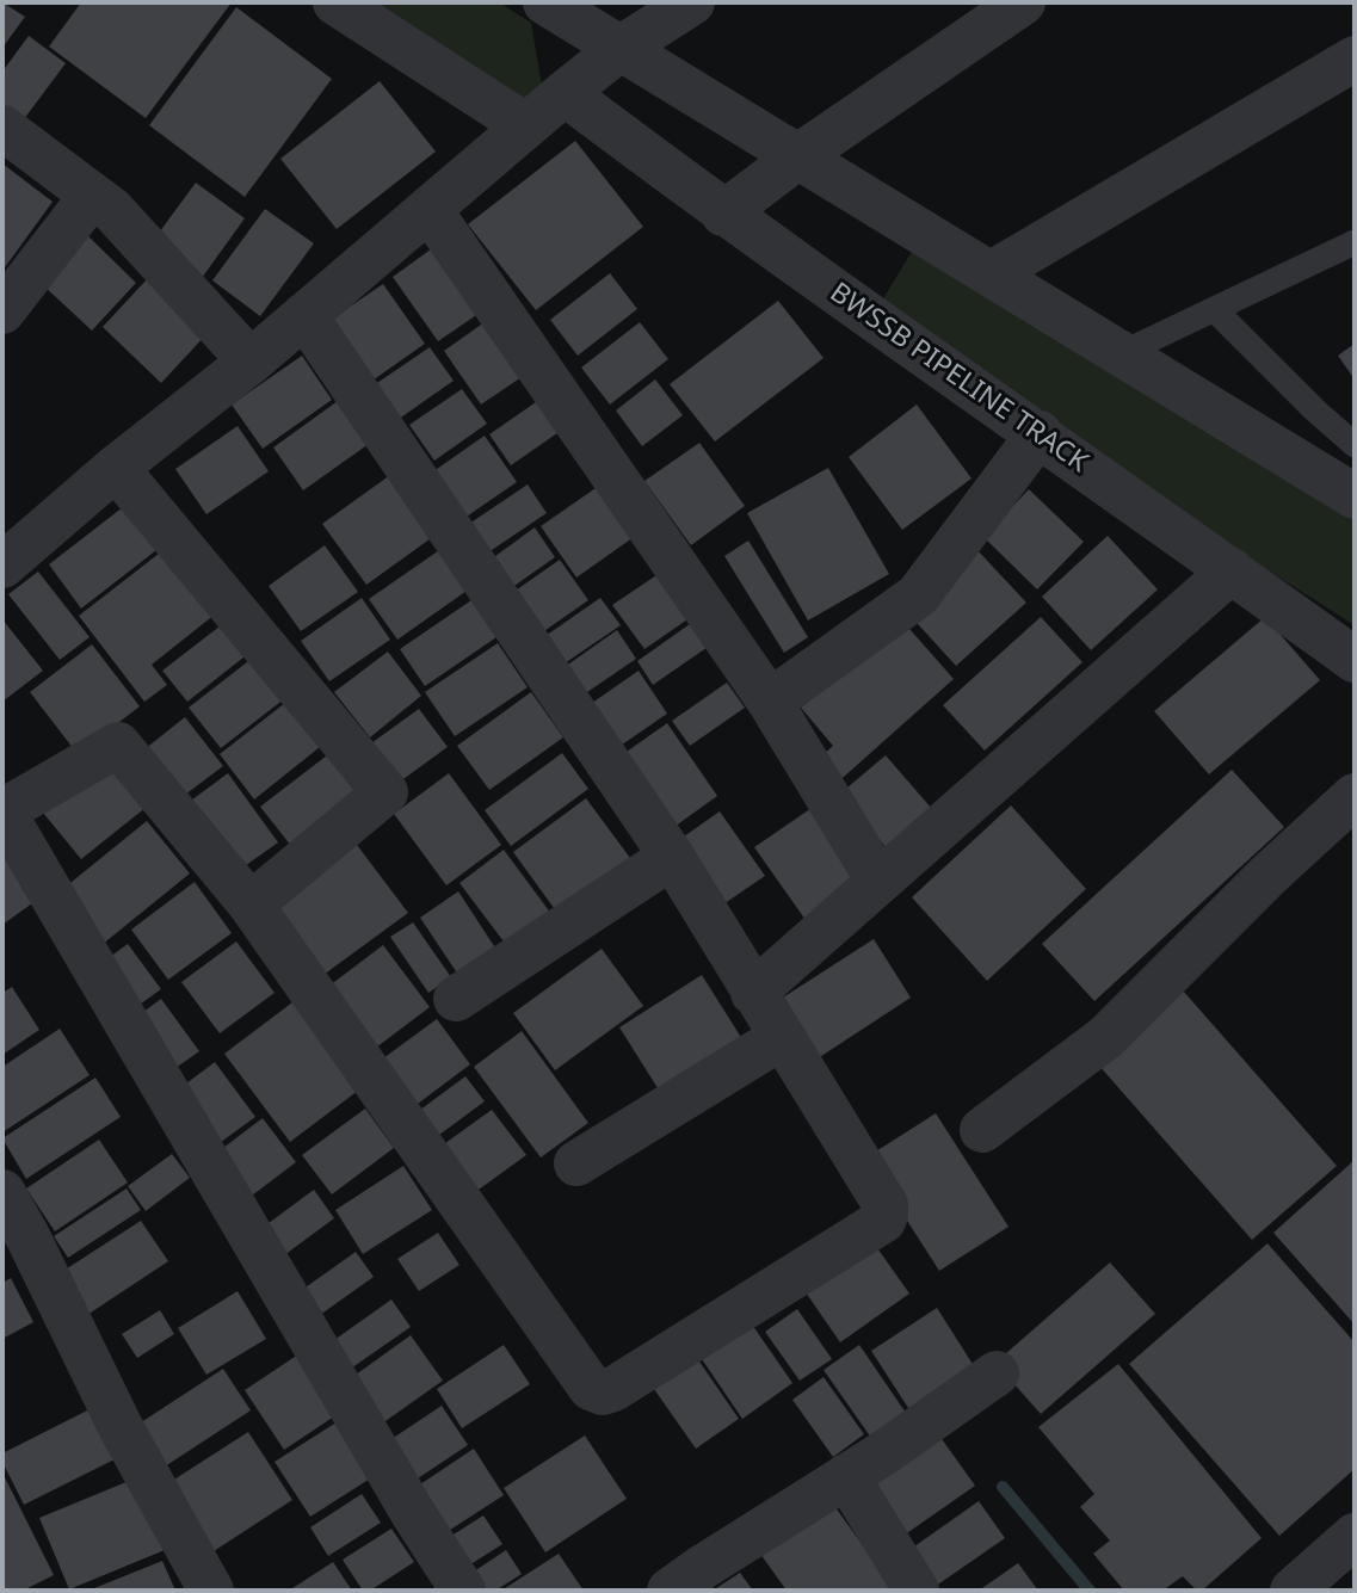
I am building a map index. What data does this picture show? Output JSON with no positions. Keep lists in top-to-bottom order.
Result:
{
  "streets": {
    "street": ["BWSSB PIPELINE TRACK"]
  }
}
